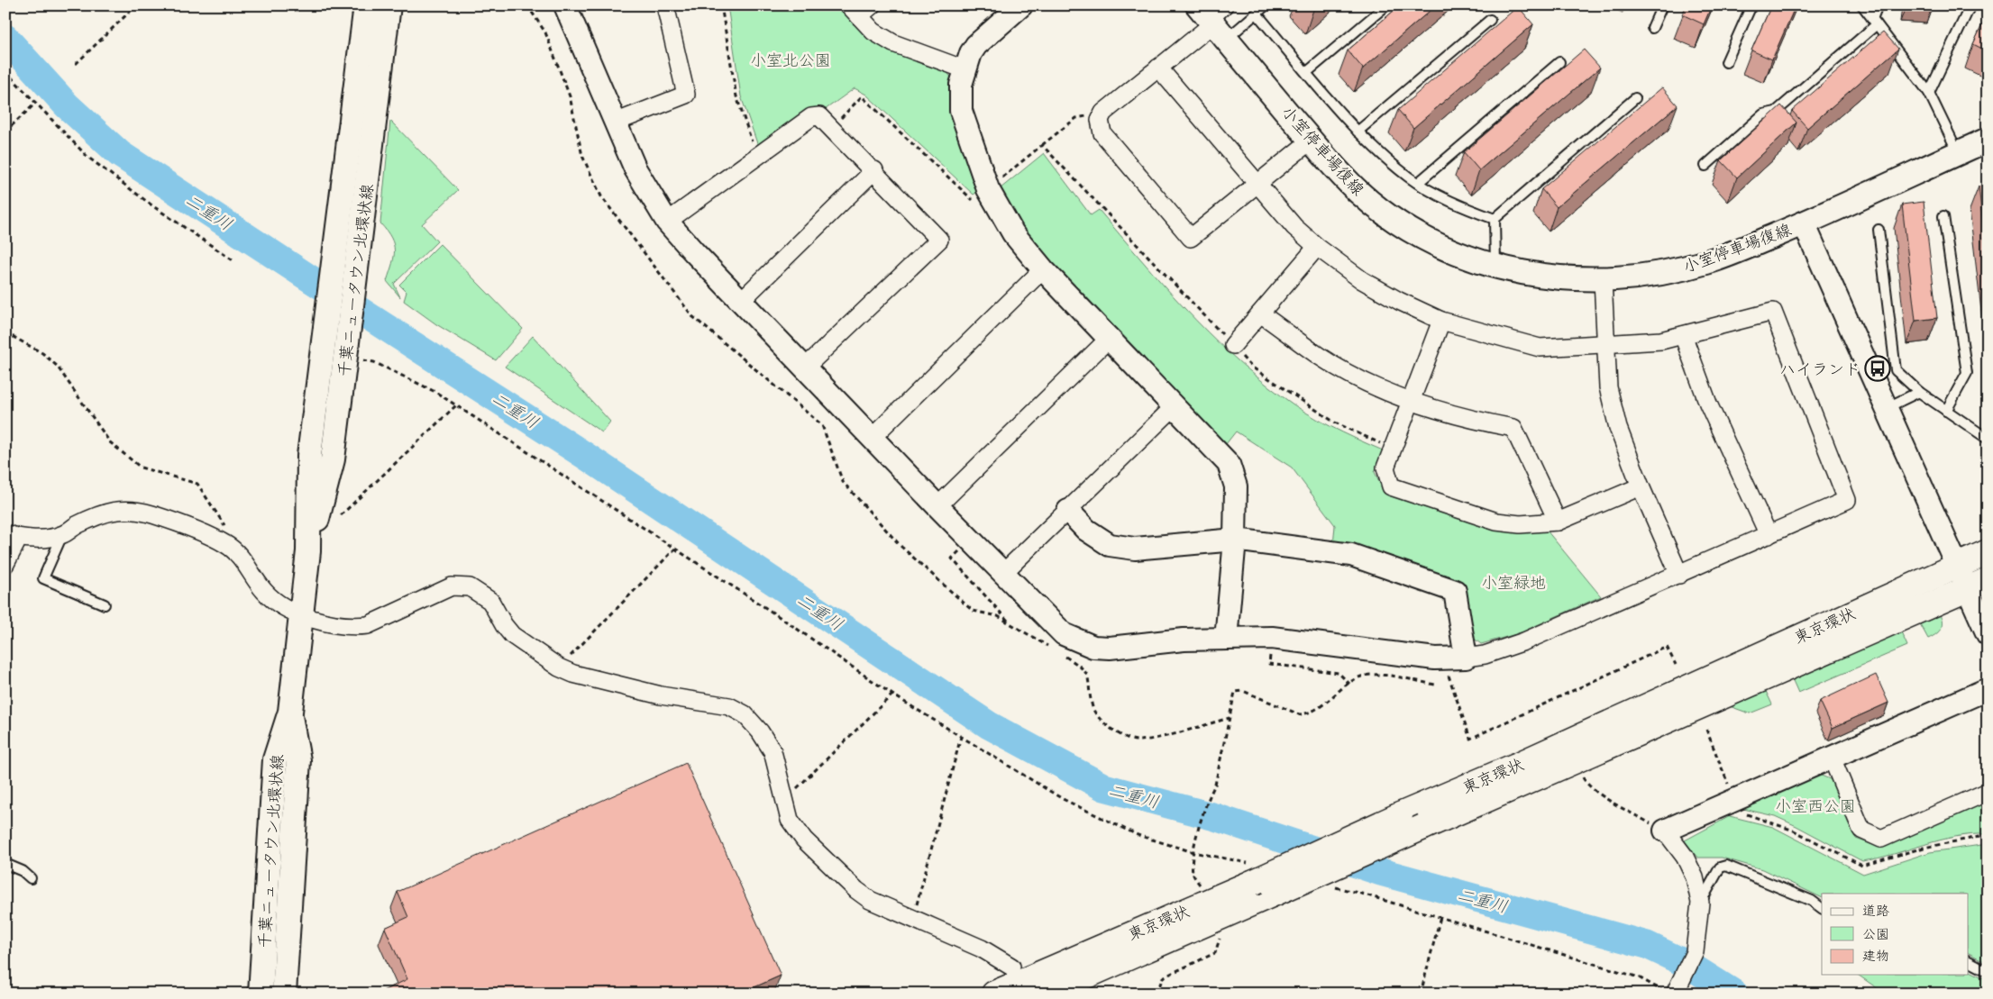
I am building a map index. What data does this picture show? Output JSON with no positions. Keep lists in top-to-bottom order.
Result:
{
  "streets": {
    "highway": ["東京環状"],
    "main road": ["小室停車場復線", "千葉ニュータウン北環状線"]
  },
  "water": ["二重川"],
  "parks": ["小室北公園", "小室緑地", "小室西公園"],
  "places": {
    "bus stop": ["ハイランド"]
  },
  "legend": ["道路", "公園", "建物"]
}
